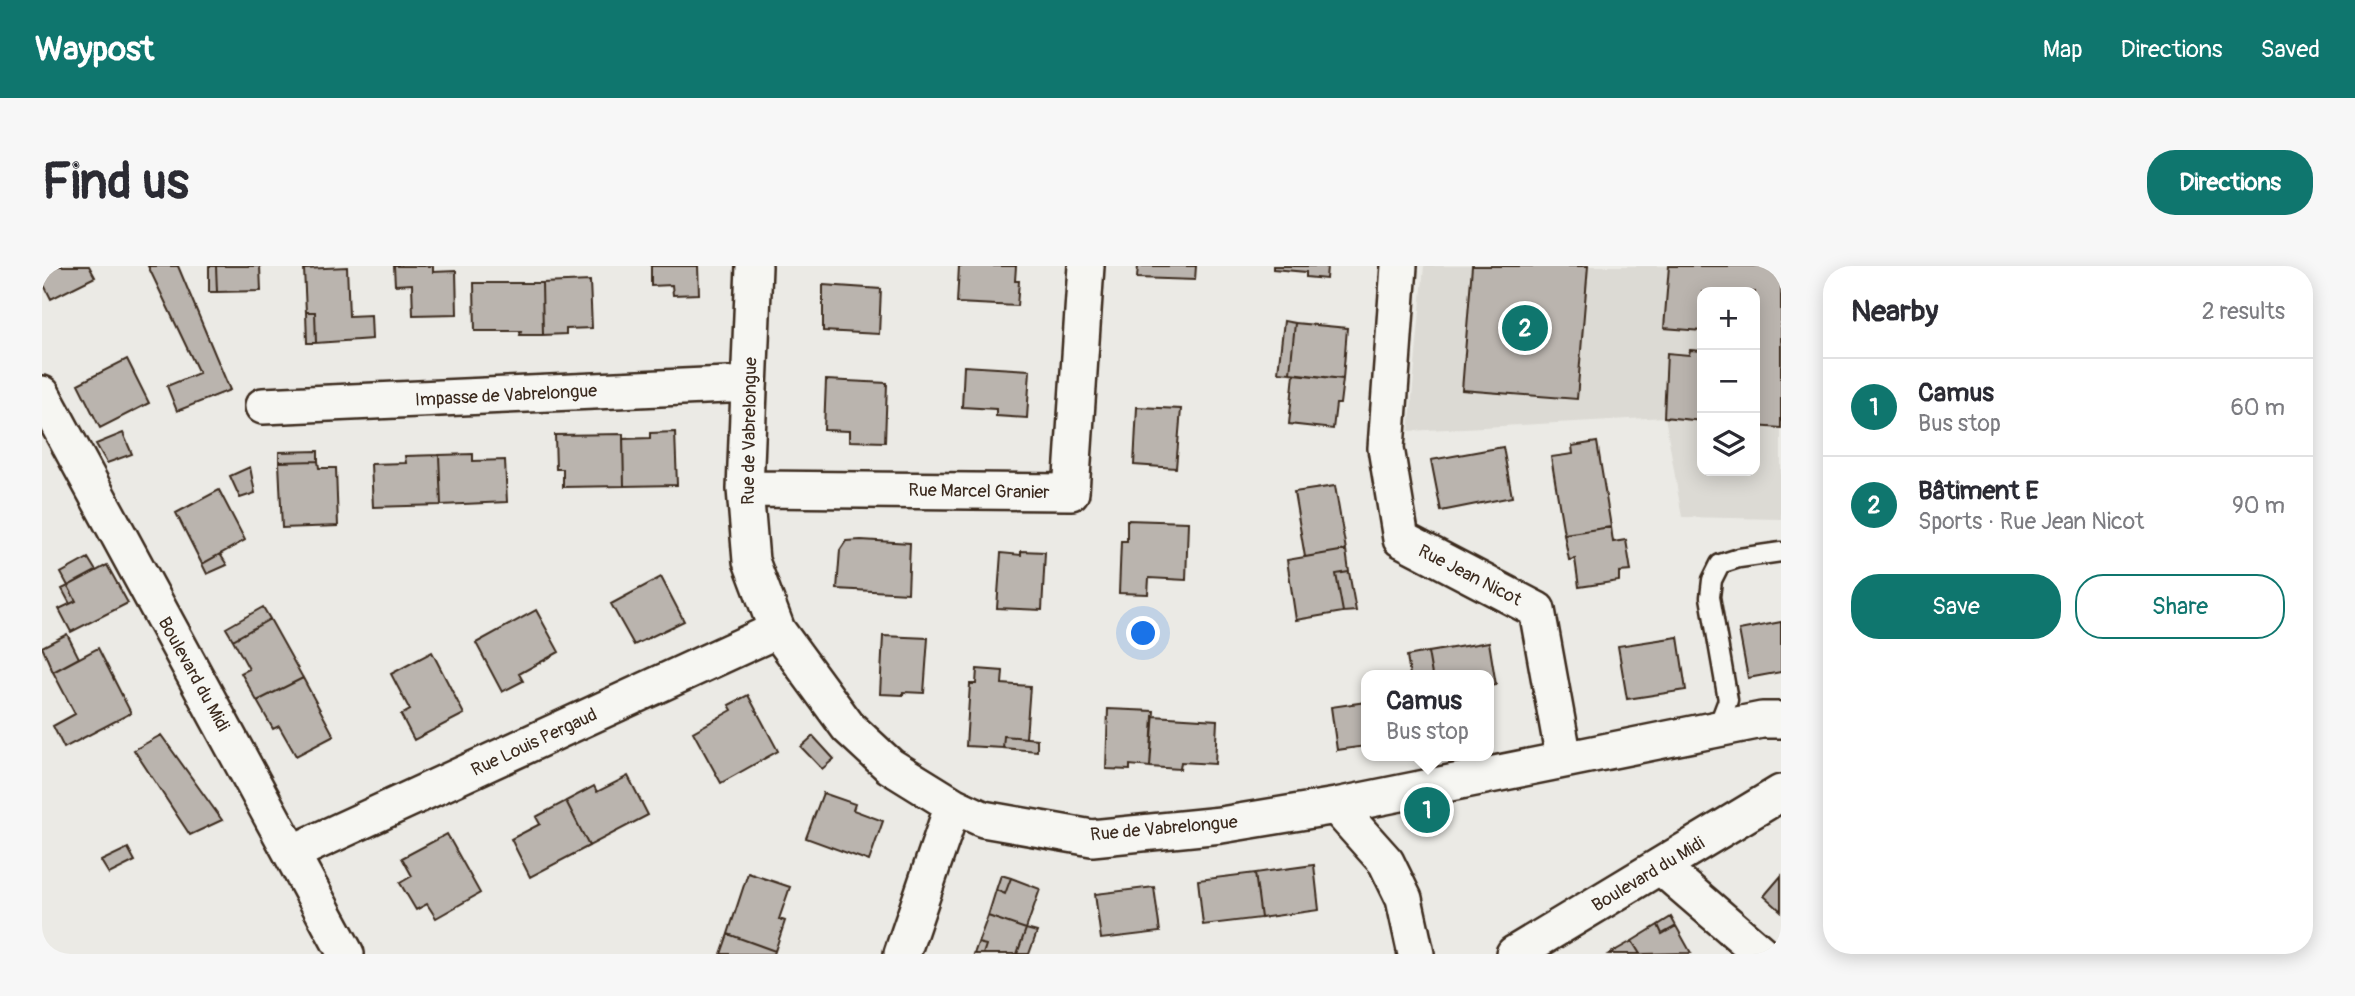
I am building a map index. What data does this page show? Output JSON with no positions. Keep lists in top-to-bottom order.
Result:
{
  "streets": {
    "street": [
      "Impasse de Vabrelongue",
      "Rue de Vabrelongue",
      "Rue Marcel Granier",
      "Rue Jean Nicot",
      "Boulevard du Midi",
      "Rue Louis Pergaud"
    ]
  },
  "crossings": [
    ["Impasse de Vabrelongue", "Rue de Vabrelongue"],
    ["Rue de Vabrelongue", "Rue Marcel Granier"],
    ["Rue de Vabrelongue", "Rue Jean Nicot"],
    ["Rue de Vabrelongue", "Rue Louis Pergaud"],
    ["Boulevard du Midi", "Rue Louis Pergaud"]
  ],
  "page": {
    "header": "Waypost",
    "nav": ["Map", "Directions", "Saved"],
    "buttons": [
      "Directions",
      ["Save", "Share"]
    ],
    "title": "Find us",
    "heading": ["Nearby", "2 results"],
    "map_buttons": ["+", "−"],
    "pins": ["2", "1"],
    "list": [
      {
        "mark": "1",
        "name": "Camus",
        "note": "Bus stop",
        "value": "60 m"
      },
      {
        "mark": "2",
        "name": "Bâtiment E",
        "note": "Sports · Rue Jean Nicot",
        "value": "90 m"
      }
    ],
    "popup": ["Camus", "Bus stop"]
  }
}
